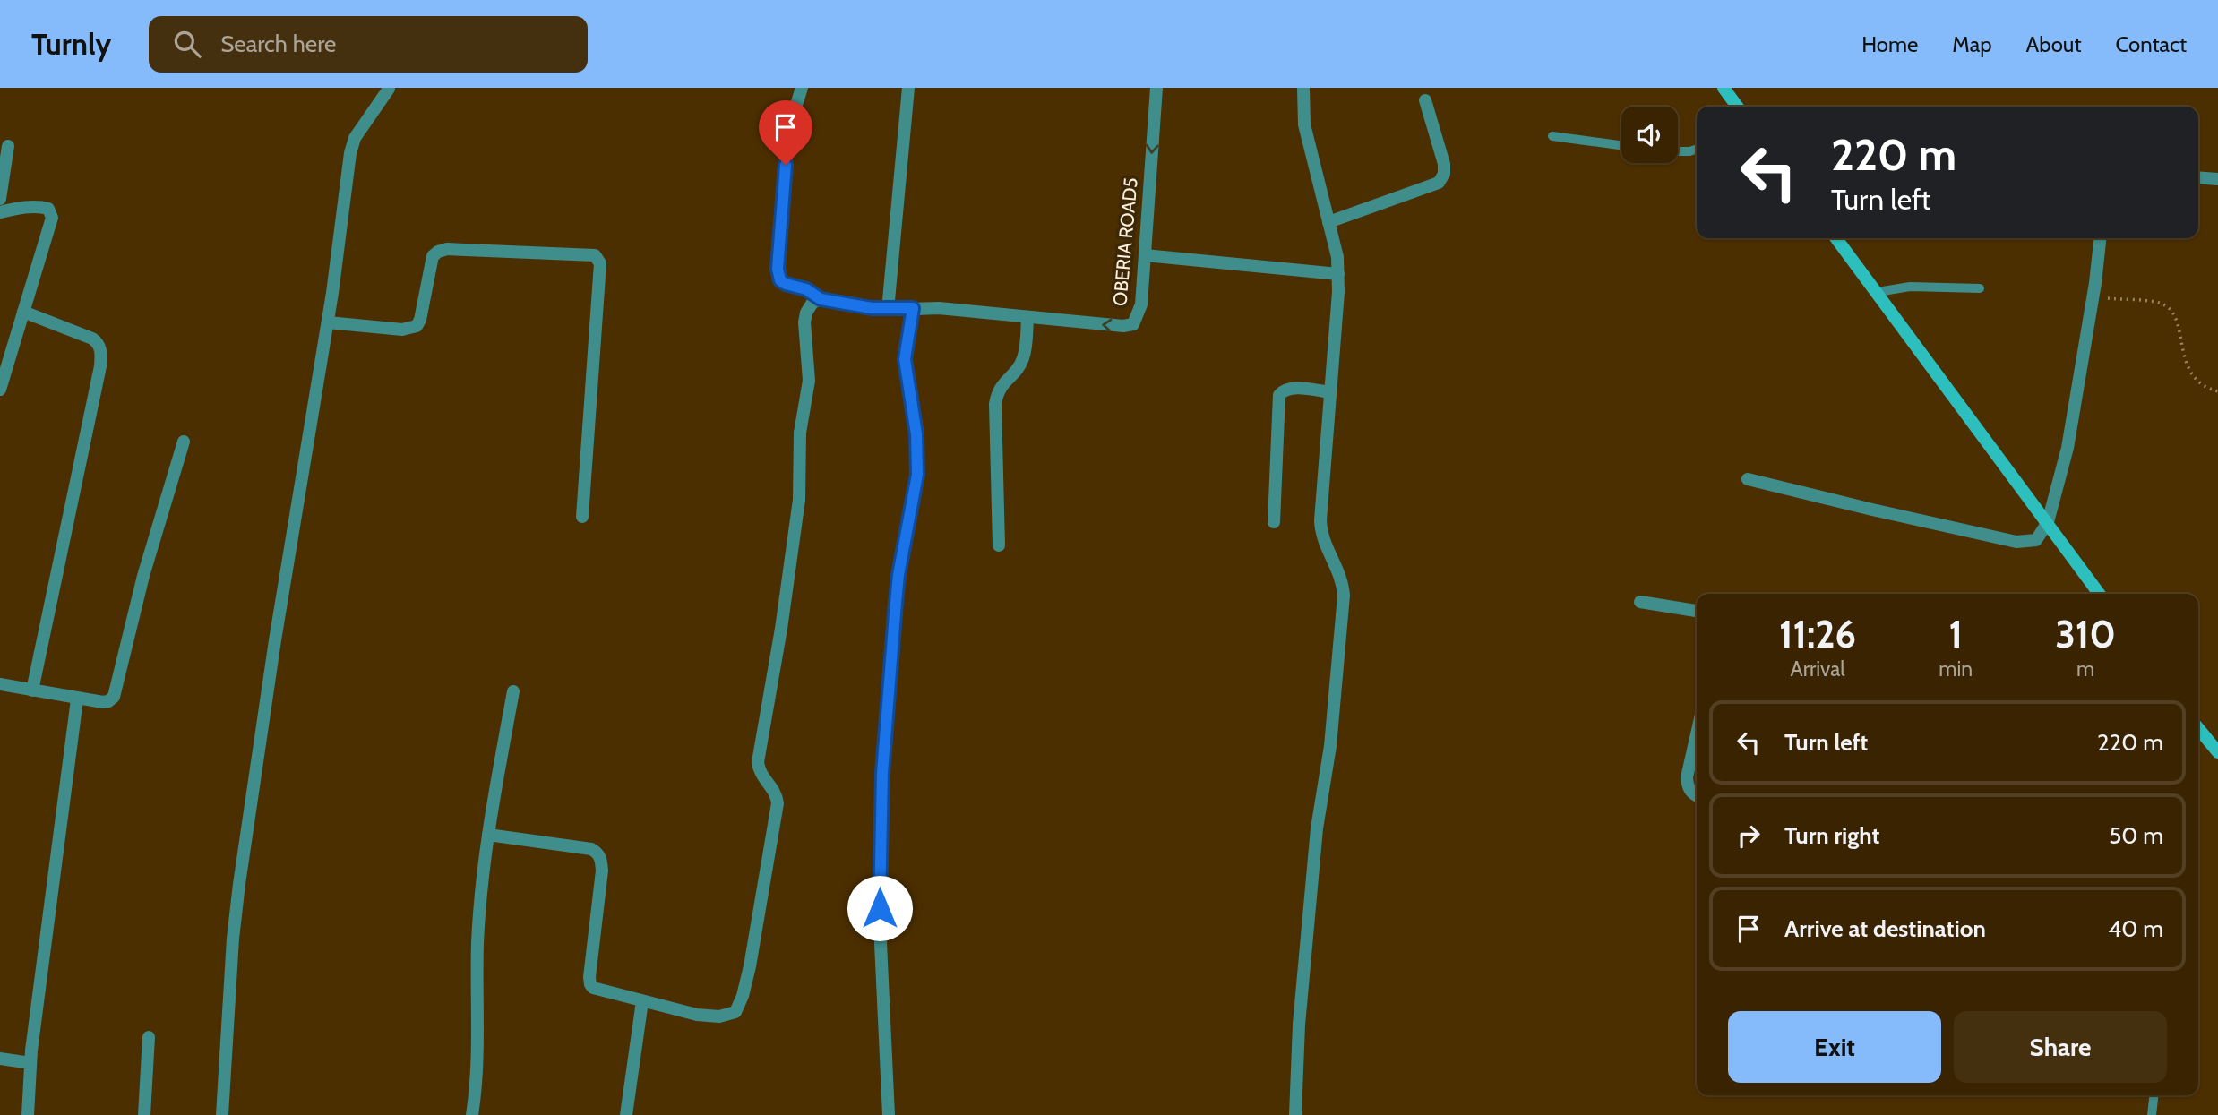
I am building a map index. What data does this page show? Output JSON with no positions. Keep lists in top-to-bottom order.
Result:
{
  "streets": {
    "street": ["OBERIA ROAD5"]
  },
  "page": {
    "header": "Turnly",
    "search": "Search here",
    "nav": [
      "Home",
      "Map",
      "About",
      "Contact"
    ],
    "turn": ["220 m", "Turn left"],
    "eta": [
      "11:26",
      "Arrival",
      "1",
      "min",
      "310",
      "m"
    ],
    "list": [
      {
        "name": "Turn left",
        "value": "220 m"
      },
      {
        "name": "Turn right",
        "value": "50 m"
      },
      {
        "name": "Arrive at destination",
        "value": "40 m"
      }
    ],
    "buttons": ["Exit", "Share"]
  }
}
